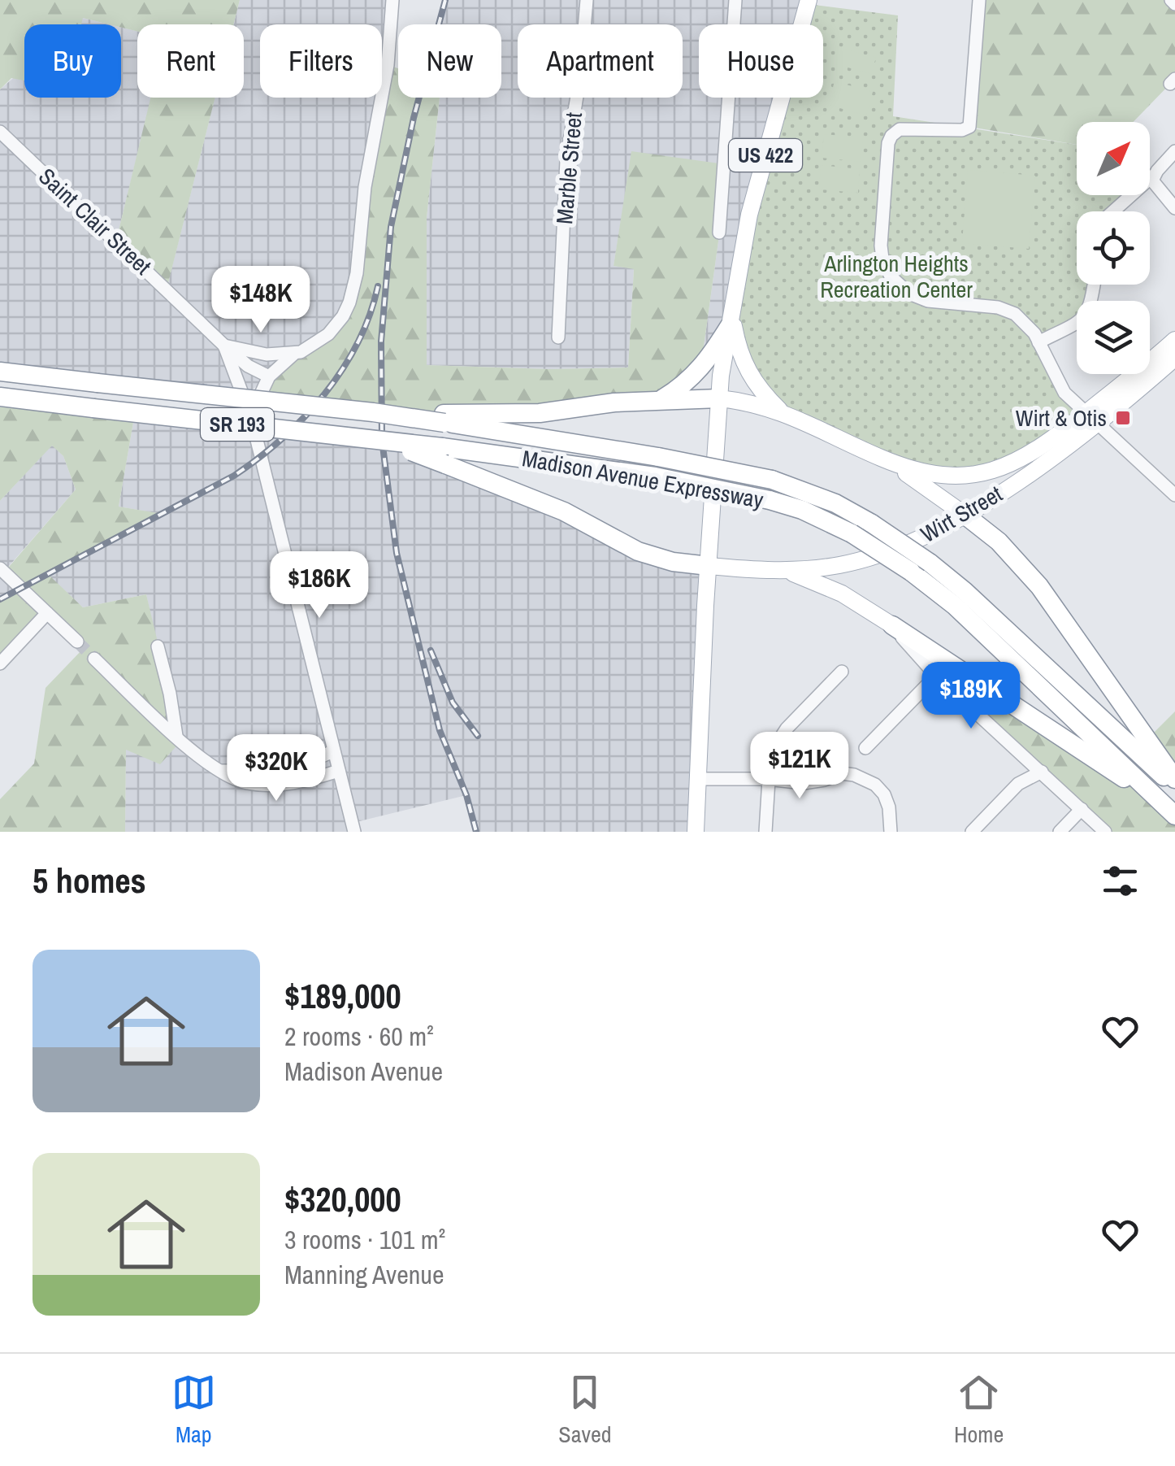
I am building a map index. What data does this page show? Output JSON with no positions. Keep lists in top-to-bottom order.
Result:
{
  "streets": {
    "highway": ["US 422", "SR 193", "Madison Avenue Expressway"],
    "main road": ["Wirt Street"],
    "street": ["Marble Street", "Saint Clair Street"]
  },
  "crossings": [
    ["US 422", "SR 193"],
    ["US 422", "Wirt Street"],
    ["SR 193", "Madison Avenue Expressway"],
    ["SR 193", "Wirt Street"]
  ],
  "parks": ["Arlington Heights Recreation Center"],
  "places": {
    "transit": ["Wirt & Otis"]
  },
  "north": "top right",
  "page": {
    "chip": [
      "Buy",
      "Rent",
      "Filters",
      "New",
      "Apartment",
      "House"
    ],
    "price": [
      "$148K",
      "$186K",
      "$189K",
      "$121K",
      "$320K"
    ],
    "heading": "5 homes",
    "list": [
      {
        "name": "$189,000",
        "note": "2 rooms · 60 m² · Madison Avenue"
      },
      {
        "name": "$320,000",
        "note": "3 rooms · 101 m² · Manning Avenue"
      }
    ],
    "tabs": ["Map", "Saved", "Home"]
  }
}
